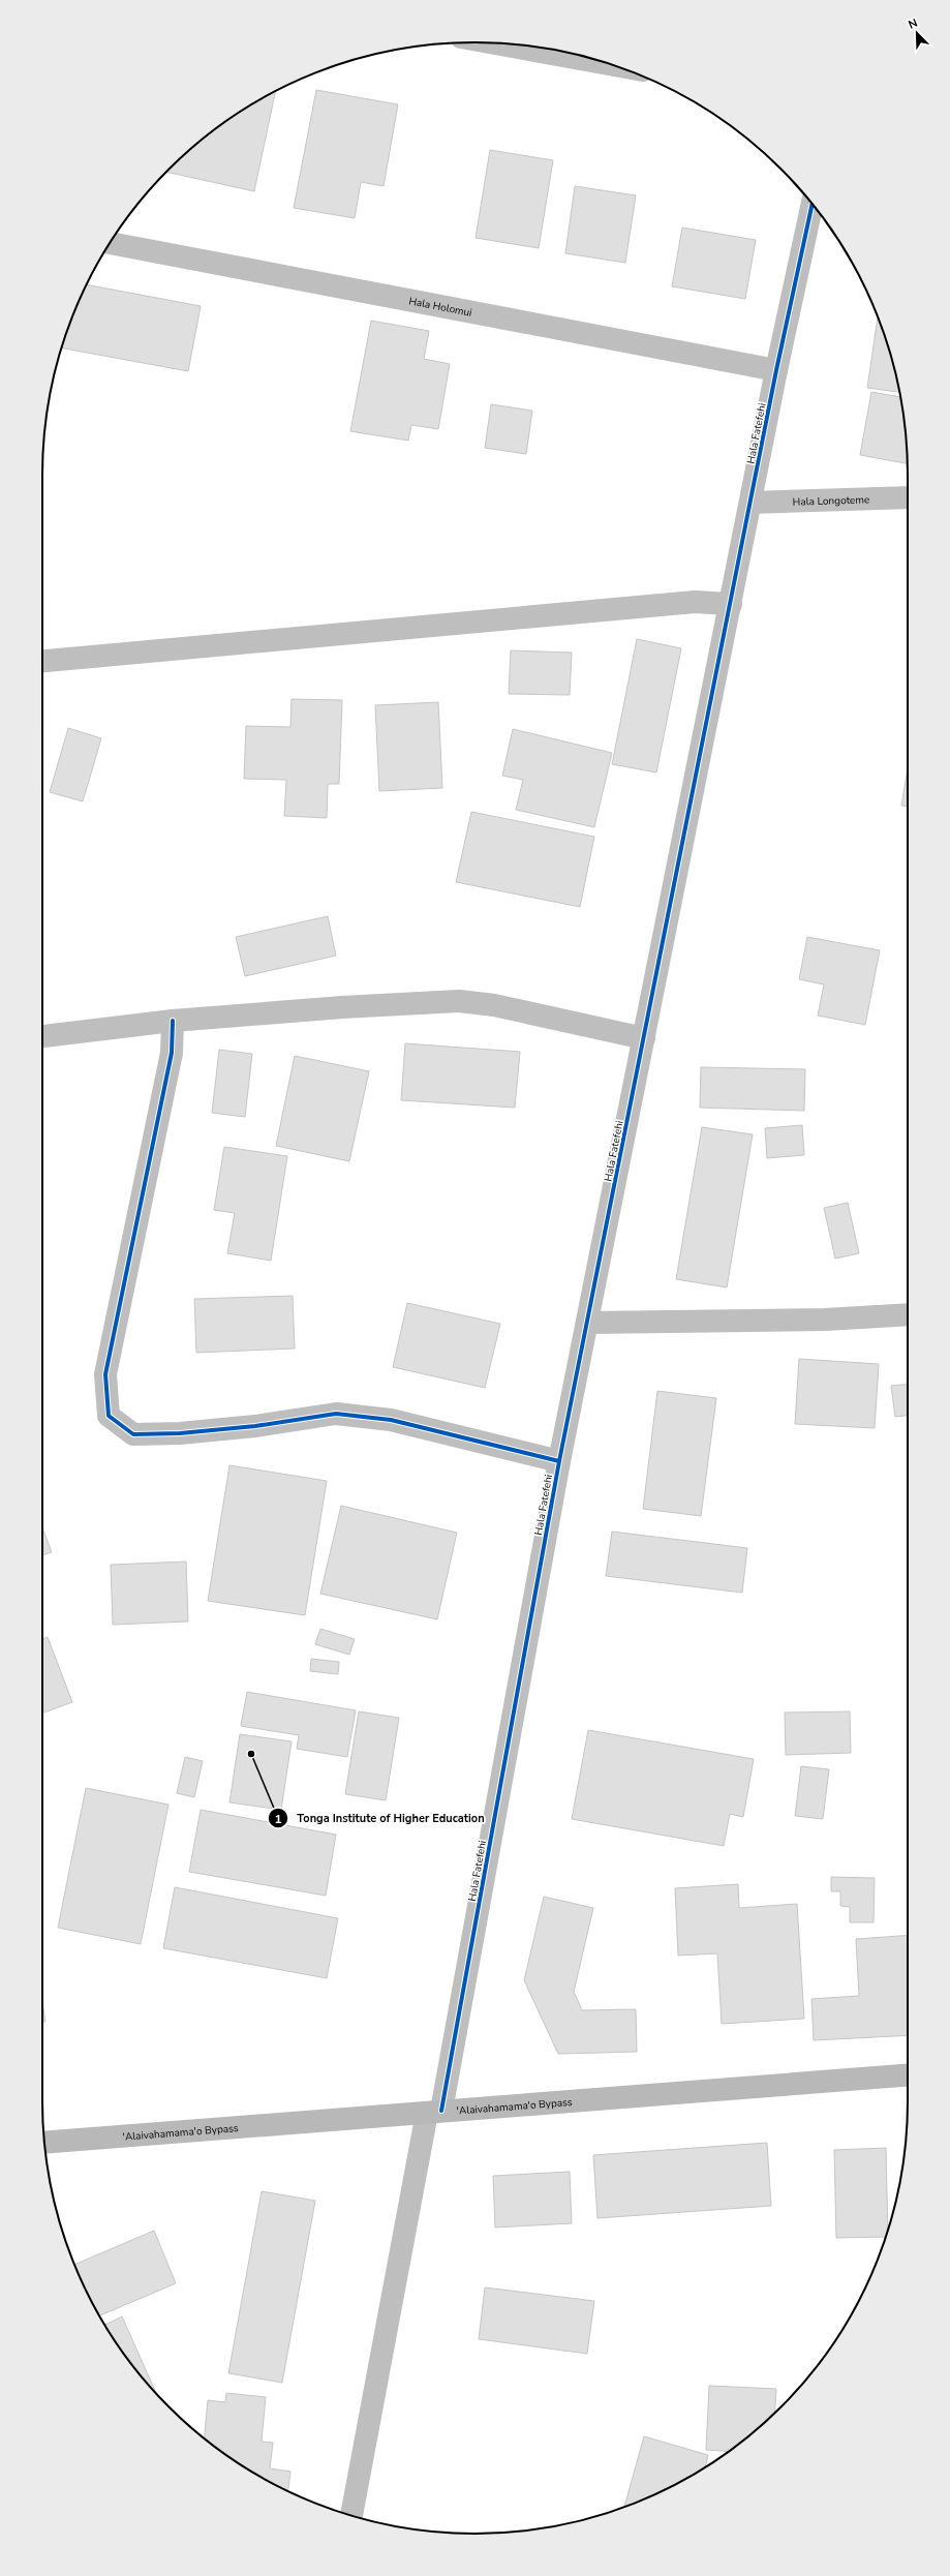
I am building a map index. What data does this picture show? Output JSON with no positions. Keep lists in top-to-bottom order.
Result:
{
  "streets": {
    "main road": ["'Alaivahamama'o Bypass"],
    "street": ["Hala Holomui", "Hala Fatefehi", "Hala Longoteme"]
  },
  "crossings": [
    ["Hala Holomui", "Hala Fatefehi"],
    ["Hala Fatefehi", "Hala Longoteme"],
    ["Hala Fatefehi", "'Alaivahamama'o Bypass"]
  ],
  "places": ["Tonga Institute of Higher Education"],
  "north": "top left"
}
